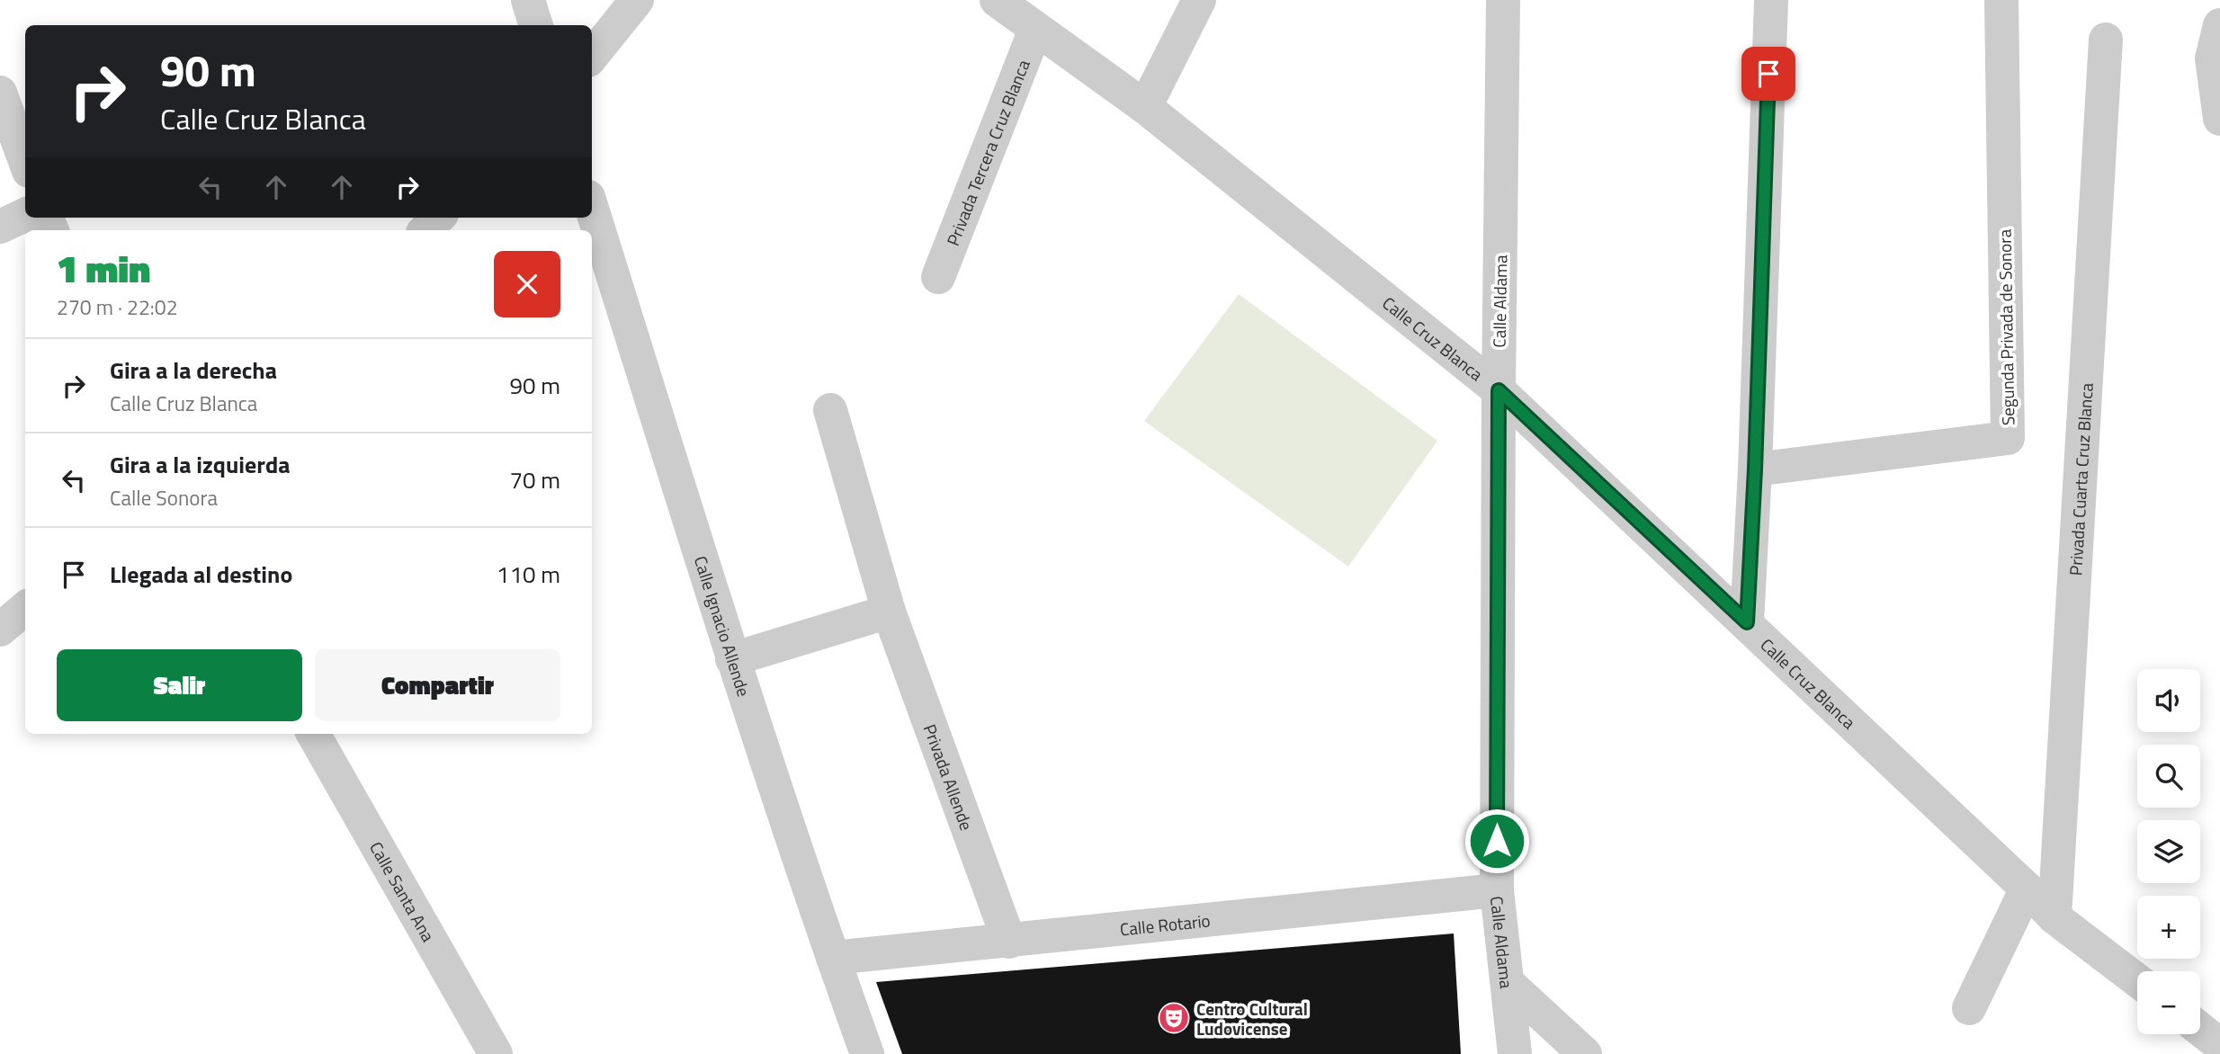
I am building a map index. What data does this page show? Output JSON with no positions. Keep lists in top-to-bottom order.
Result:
{
  "streets": {
    "street": [
      "Privada Tercera Cruz Blanca",
      "Calle Aldama",
      "Segunda Privada de Sonora",
      "Calle Cruz Blanca",
      "Privada Cuarta Cruz Blanca",
      "Calle Ignacio Allende",
      "Privada Allende",
      "Calle Santa Ana",
      "Calle Rotario"
    ]
  },
  "crossings": [
    ["Privada Tercera Cruz Blanca", "Calle Cruz Blanca"],
    ["Calle Aldama", "Calle Cruz Blanca"],
    ["Calle Aldama", "Calle Rotario"],
    ["Calle Cruz Blanca", "Privada Cuarta Cruz Blanca"],
    ["Calle Ignacio Allende", "Calle Rotario"],
    ["Privada Allende", "Calle Rotario"]
  ],
  "places": {
    "theatre": ["Centro Cultural Ludovicense"]
  },
  "page": {
    "turn": ["90 m", "Calle Cruz Blanca"],
    "heading": ["1 min", "270 m · 22:02"],
    "list": [
      {
        "name": "Gira a la derecha",
        "note": "Calle Cruz Blanca",
        "value": "90 m"
      },
      {
        "name": "Gira a la izquierda",
        "note": "Calle Sonora",
        "value": "70 m"
      },
      {
        "name": "Llegada al destino",
        "value": "110 m"
      }
    ],
    "buttons": ["Salir", "Compartir"],
    "map_buttons": ["+", "−"]
  }
}
